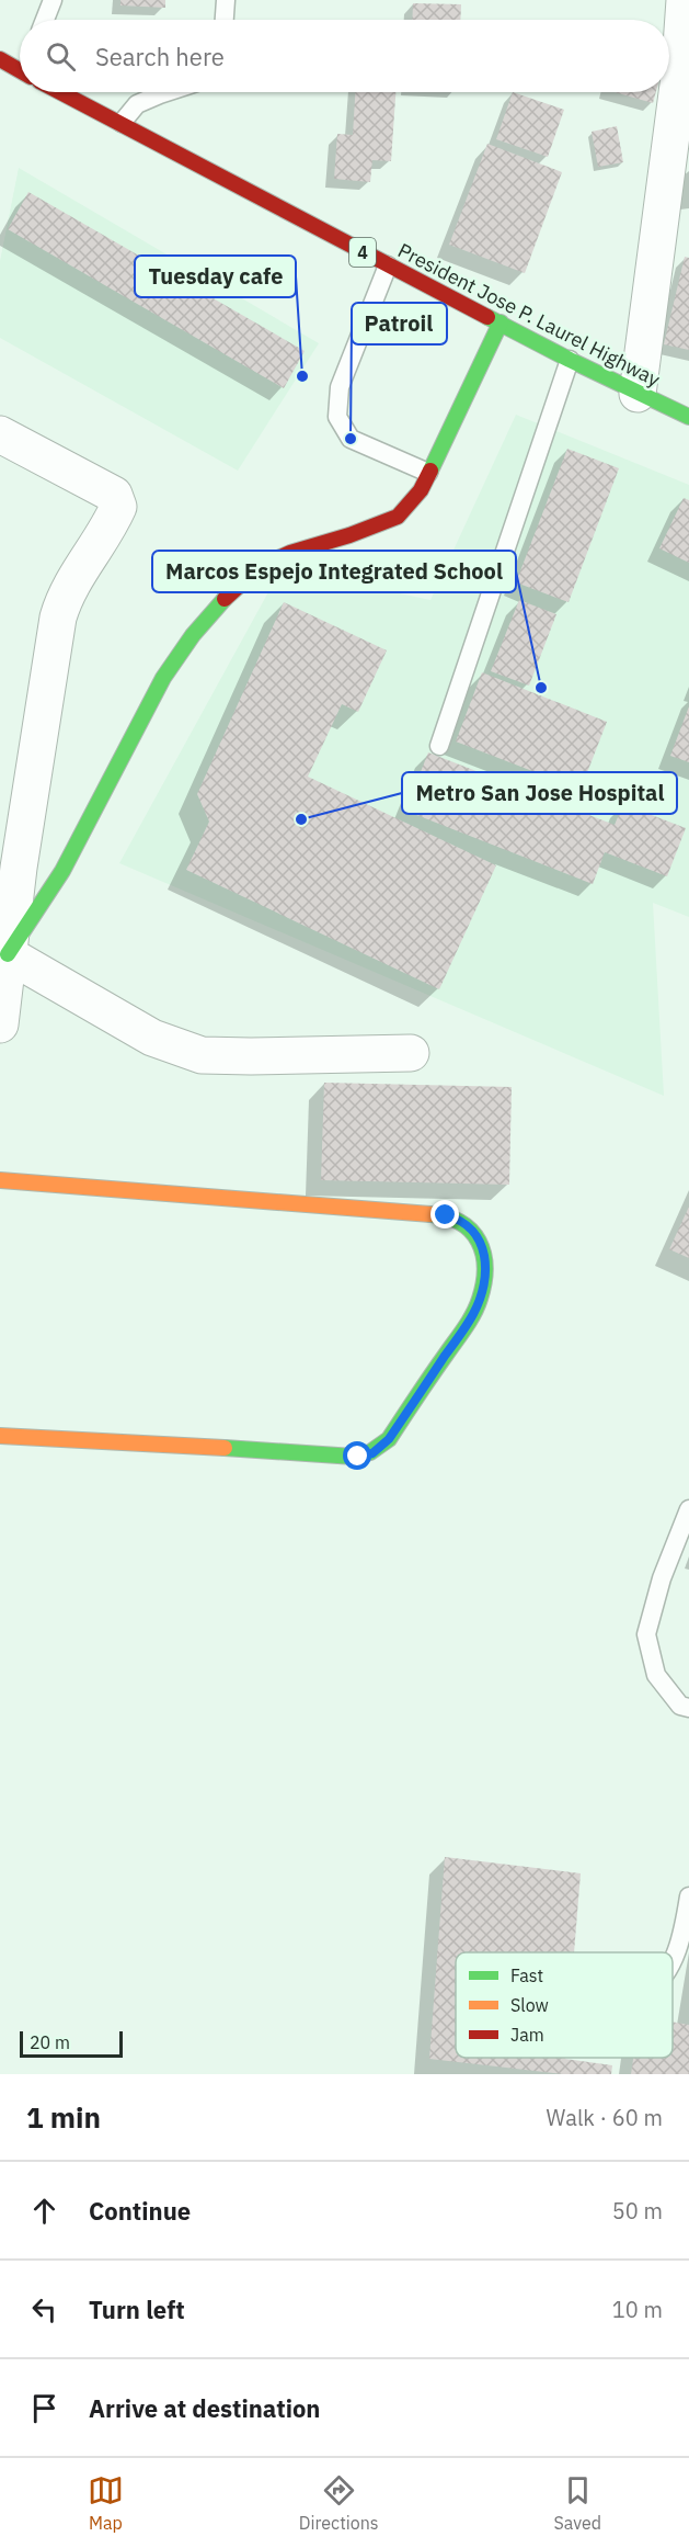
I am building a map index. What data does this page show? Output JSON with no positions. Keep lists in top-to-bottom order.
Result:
{
  "streets": {
    "main road": ["4", "President Jose P. Laurel Highway"]
  },
  "places": [
    "Tuesday cafe",
    "Patroil",
    "Marcos Espejo Integrated School",
    "Metro San Jose Hospital"
  ],
  "legend": ["Fast", "Slow", "Jam"],
  "scale_bar": "20 m",
  "page": {
    "search": "Search here",
    "scale": "20 m",
    "heading": ["1 min", "Walk · 60 m"],
    "list": [
      ["Continue", "50 m"],
      ["Turn left", "10 m"],
      "Arrive at destination"
    ],
    "nav": ["Map", "Directions", "Saved"]
  }
}
